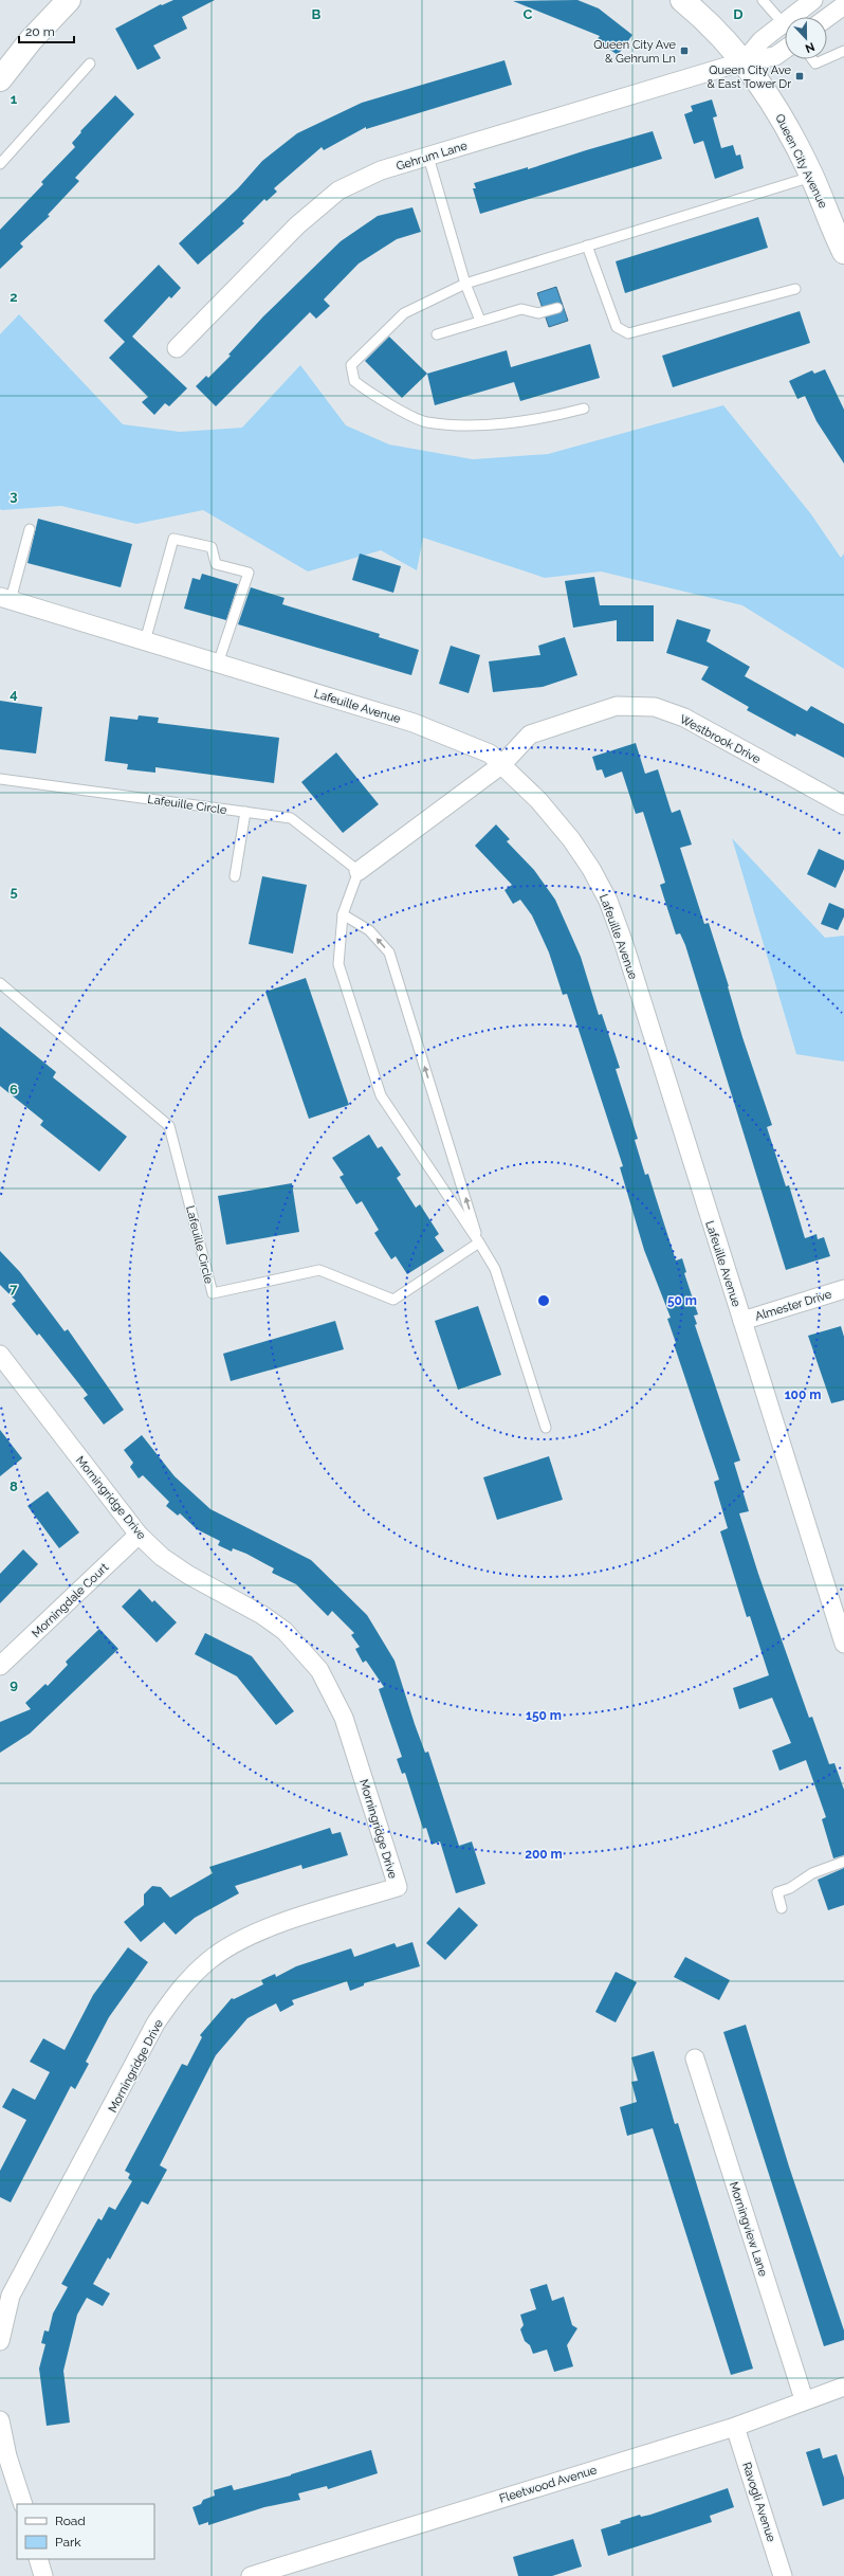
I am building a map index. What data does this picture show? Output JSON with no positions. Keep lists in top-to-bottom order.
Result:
{
  "streets": {
    "main road": ["Queen City Avenue"],
    "street": [
      "Gehrum Lane",
      "Lafeuille Avenue",
      "Westbrook Drive",
      "Almester Drive",
      "Morningridge Drive",
      "Morningdale Court",
      "Morningview Lane",
      "Fleetwood Avenue",
      "Ravogli Avenue"
    ],
    "lane": ["Lafeuille Circle"]
  },
  "crossings": [
    ["Gehrum Lane", "Queen City Avenue"],
    ["Lafeuille Avenue", "Westbrook Drive"],
    ["Lafeuille Avenue", "Almester Drive"],
    ["Morningridge Drive", "Morningdale Court"],
    ["Morningview Lane", "Fleetwood Avenue"],
    ["Fleetwood Avenue", "Ravogli Avenue"]
  ],
  "places": {
    "transit": ["Queen City Ave & Gehrum Ln", "Queen City Ave & East Tower Dr"]
  },
  "legend": ["Road", "Park"],
  "scale_bar": "20 m",
  "north": "bottom",
  "grid": {
    "columns": ["B", "C", "D"],
    "rows": [
      "1",
      "2",
      "3",
      "4",
      "5",
      "6",
      "7",
      "8",
      "9"
    ]
  },
  "rings": [
    "50 m",
    "100 m",
    "150 m",
    "200 m"
  ]
}
